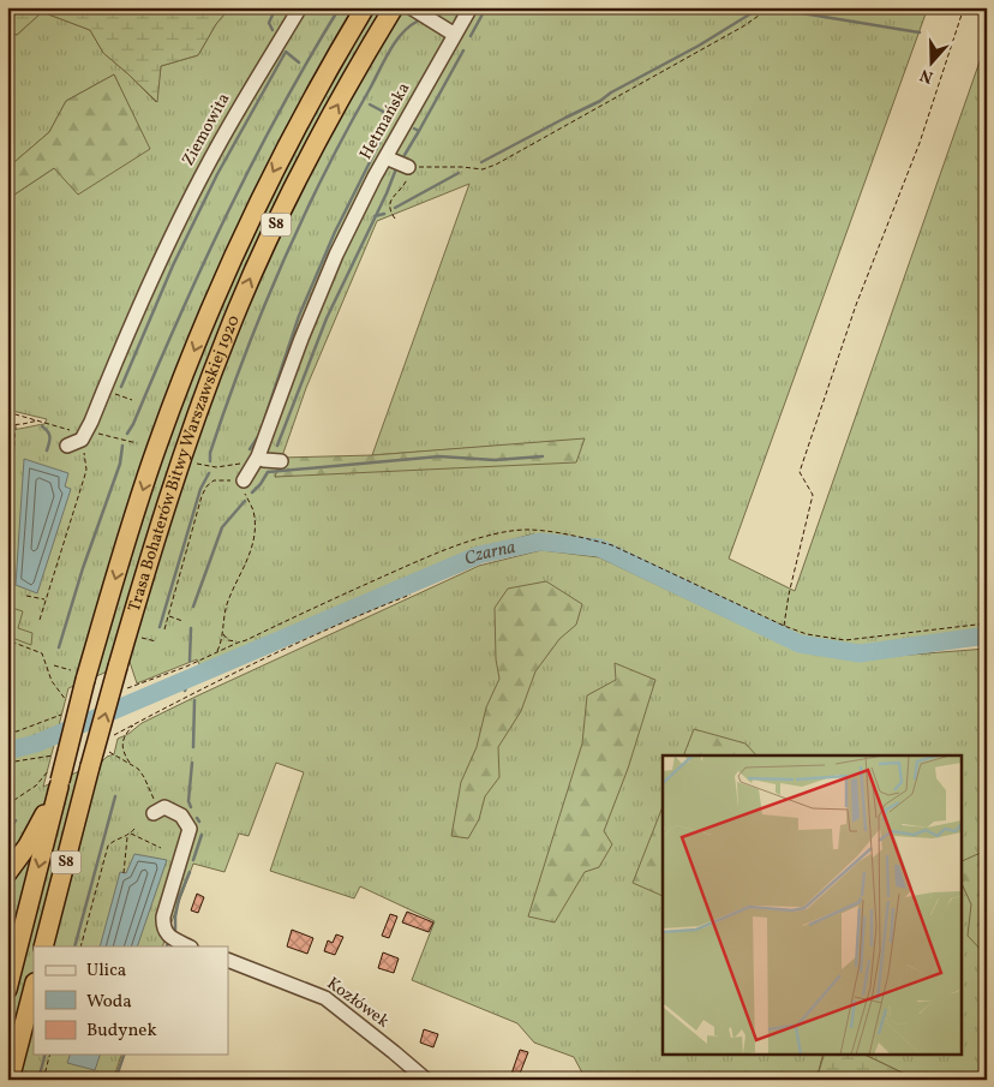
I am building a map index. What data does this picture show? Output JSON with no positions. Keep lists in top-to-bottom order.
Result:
{
  "streets": {
    "highway": ["S8", "Trasa Bohaterów Bitwy Warszawskiej 1920"],
    "street": ["Hetmańska", "Ziemowita", "Kozłówek"]
  },
  "water": ["Czarna"],
  "legend": ["Ulica", "Woda", "Budynek"],
  "north": "bottom"
}
